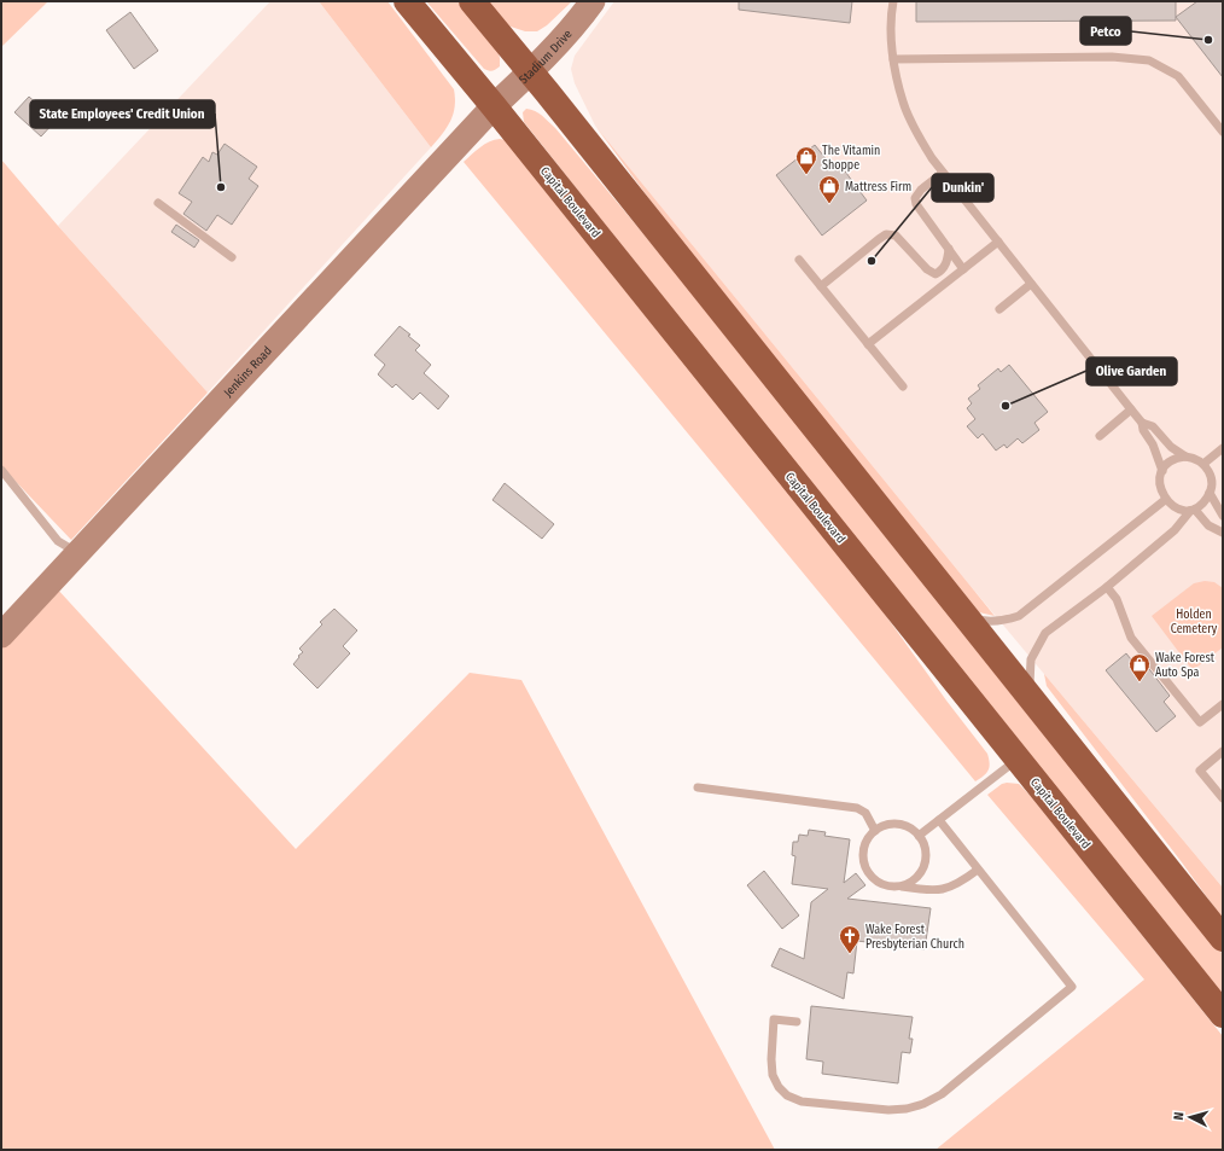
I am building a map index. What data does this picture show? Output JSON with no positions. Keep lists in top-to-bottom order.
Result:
{
  "streets": {
    "highway": ["Capital Boulevard"],
    "street": ["Stadium Drive", "Jenkins Road"]
  },
  "crossings": [
    ["Stadium Drive", "Capital Boulevard"],
    ["Stadium Drive", "Jenkins Road"],
    ["Capital Boulevard", "Jenkins Road"]
  ],
  "parks": ["Holden Cemetery"],
  "places": {
    "other": [
      "Petco",
      "State Employees' Credit Union",
      "Dunkin'",
      "Olive Garden"
    ],
    "shop": ["The Vitamin Shoppe", "Mattress Firm", "Wake Forest Auto Spa"],
    "church": ["Wake Forest Presbyterian Church"]
  },
  "north": "left"
}
